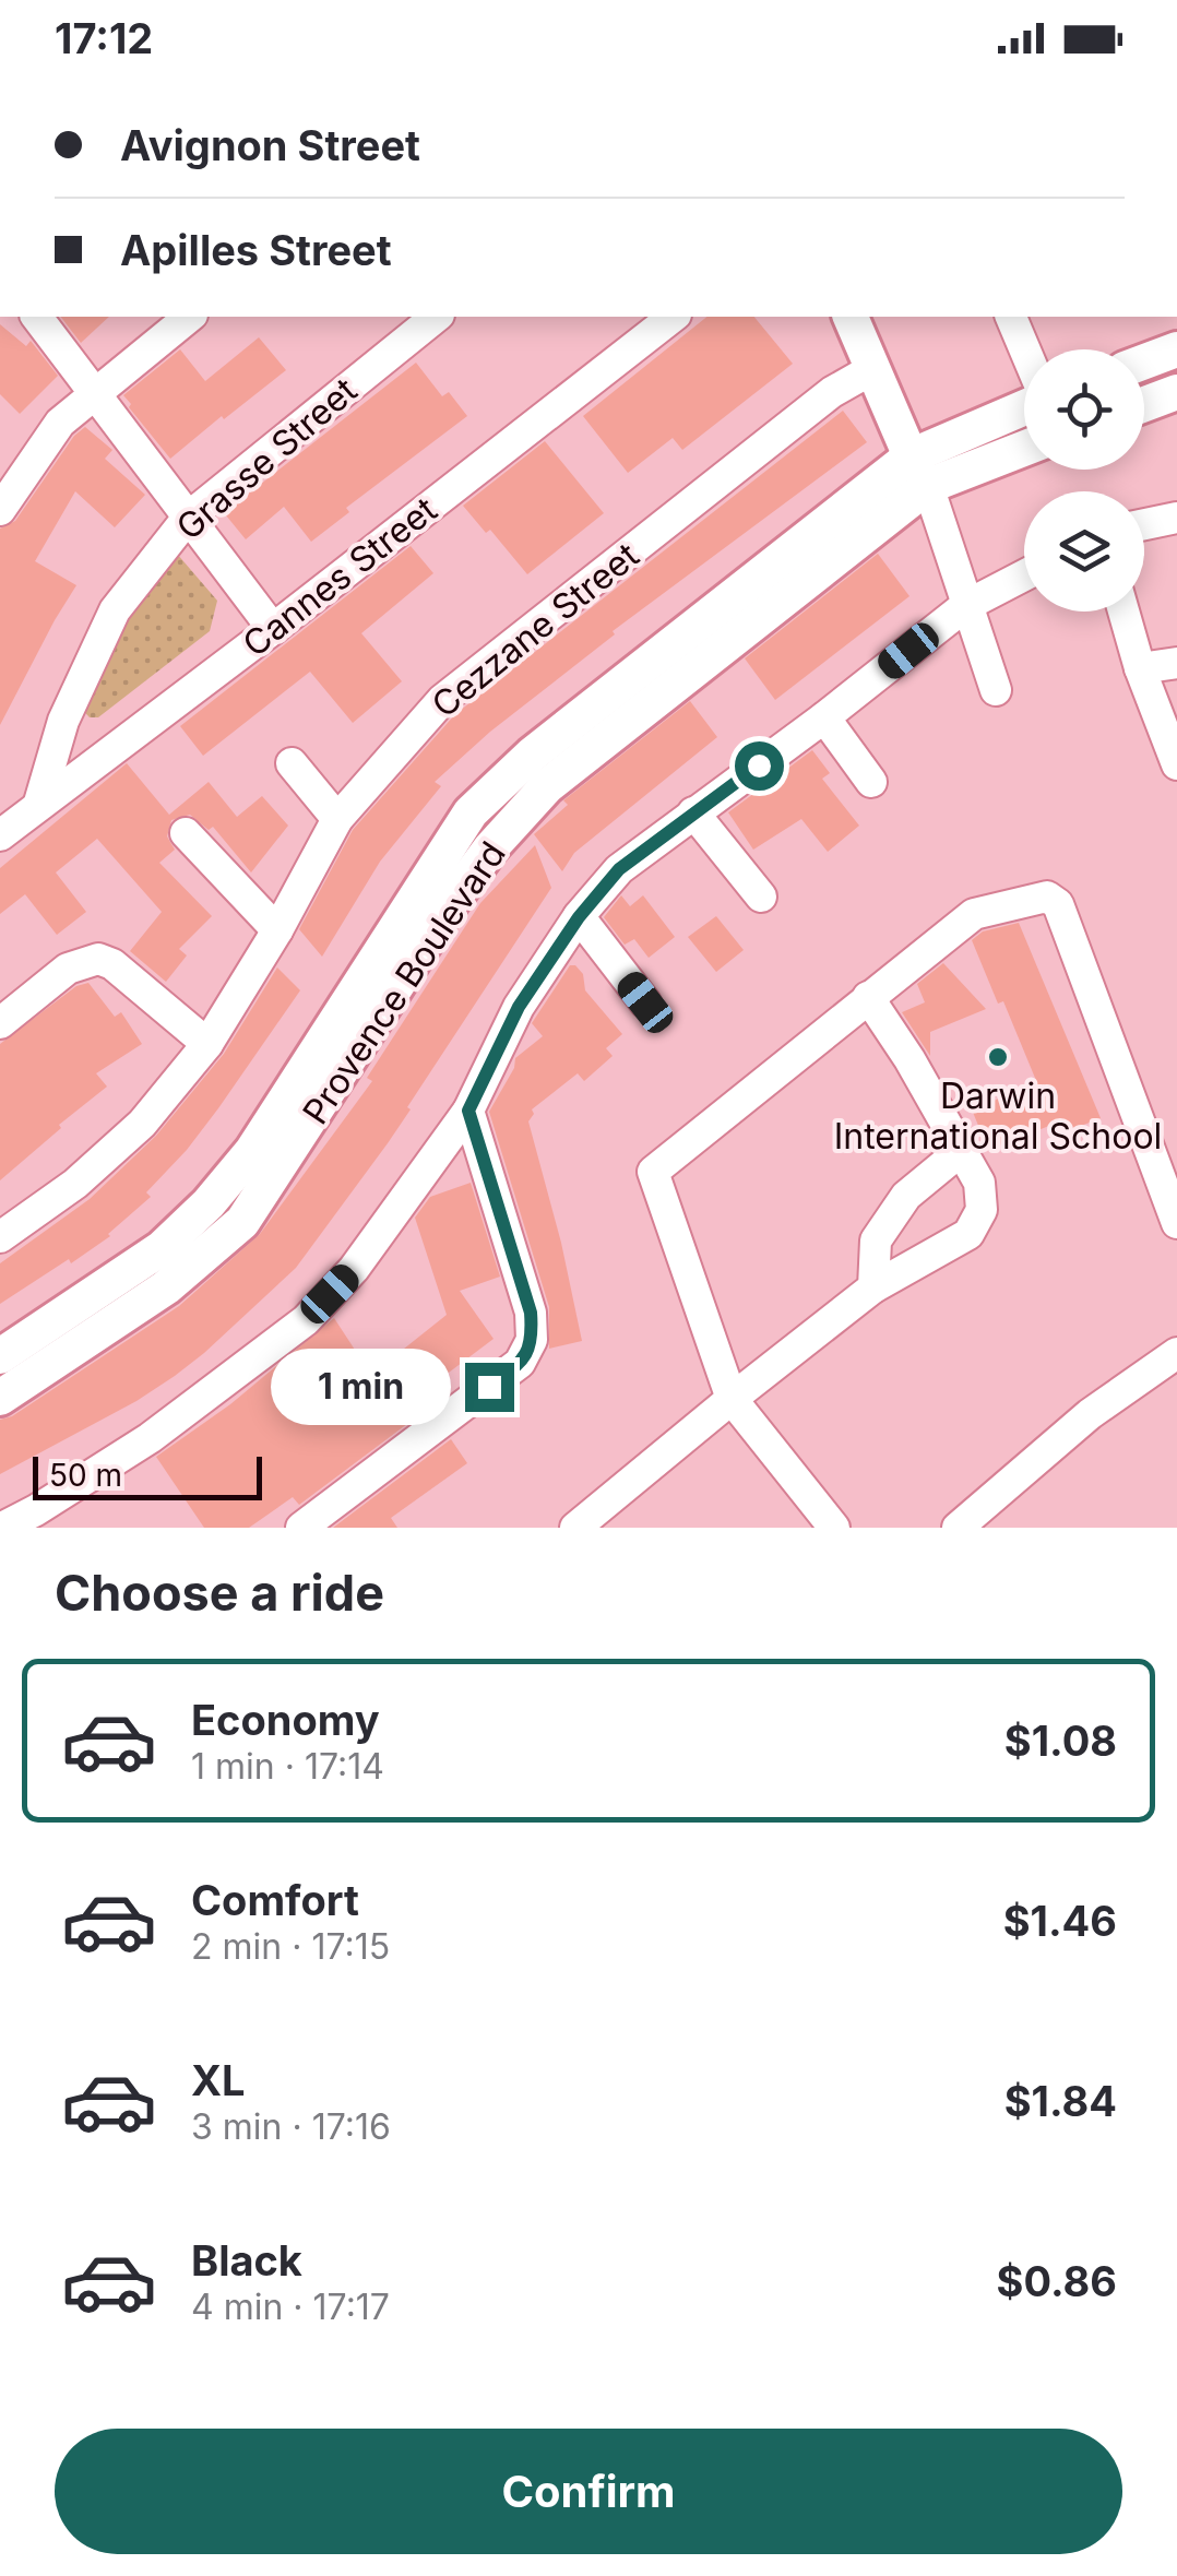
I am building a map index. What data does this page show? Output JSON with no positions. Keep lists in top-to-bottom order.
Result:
{
  "streets": {
    "street": [
      "Grasse Street",
      "Cannes Street",
      "Cezzane Street",
      "Provence Boulevard"
    ]
  },
  "crossings": [
    ["Grasse Street", "Cannes Street"]
  ],
  "places": ["Darwin International School"],
  "scale_bar": "50 m",
  "page": {
    "status": "17:12",
    "banner": ["Avignon Street", "Apilles Street"],
    "bubble": "1 min",
    "scale": "50 m",
    "heading": "Choose a ride",
    "list": [
      {
        "name": "Economy",
        "note": "1 min · 17:14",
        "value": "$1.08"
      },
      {
        "name": "Comfort",
        "note": "2 min · 17:15",
        "value": "$1.46"
      },
      {
        "name": "XL",
        "note": "3 min · 17:16",
        "value": "$1.84"
      },
      {
        "name": "Black",
        "note": "4 min · 17:17",
        "value": "$0.86"
      }
    ],
    "buttons": "Confirm"
  }
}
